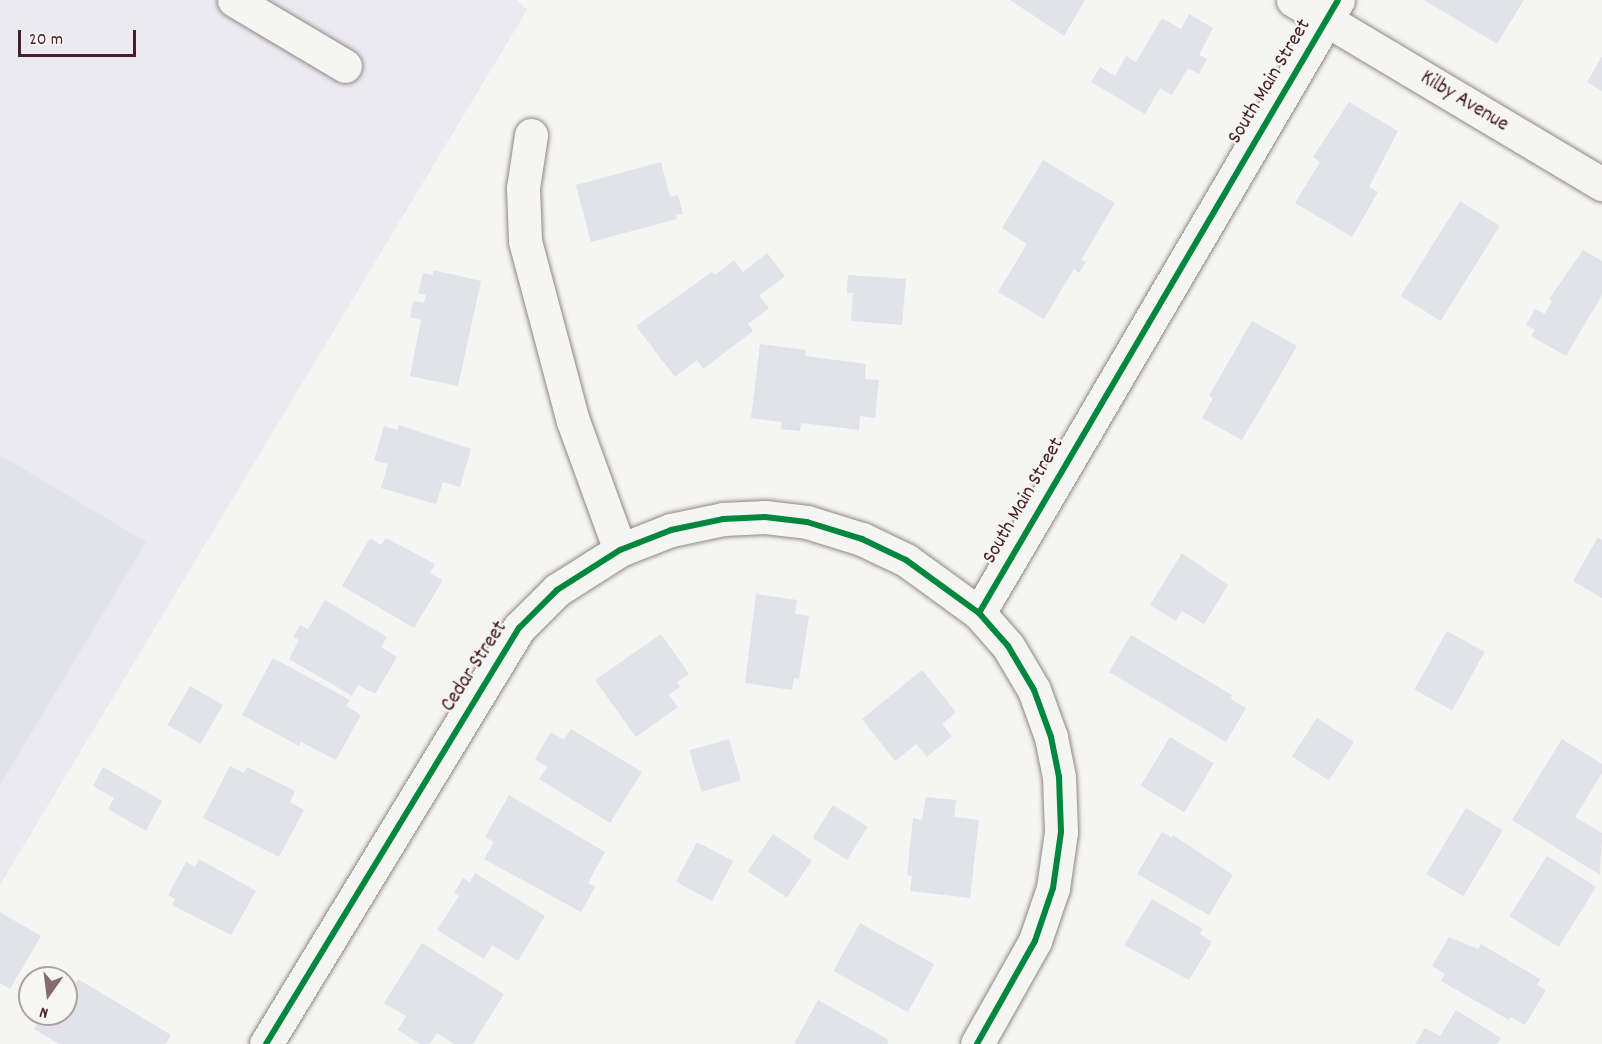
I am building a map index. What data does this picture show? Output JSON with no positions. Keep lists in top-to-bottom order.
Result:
{
  "streets": {
    "street": ["South Main Street", "Kilby Avenue", "Cedar Street"]
  },
  "crossings": [
    ["South Main Street", "Kilby Avenue"],
    ["South Main Street", "Cedar Street"]
  ],
  "scale_bar": "20 m",
  "north": "bottom"
}
